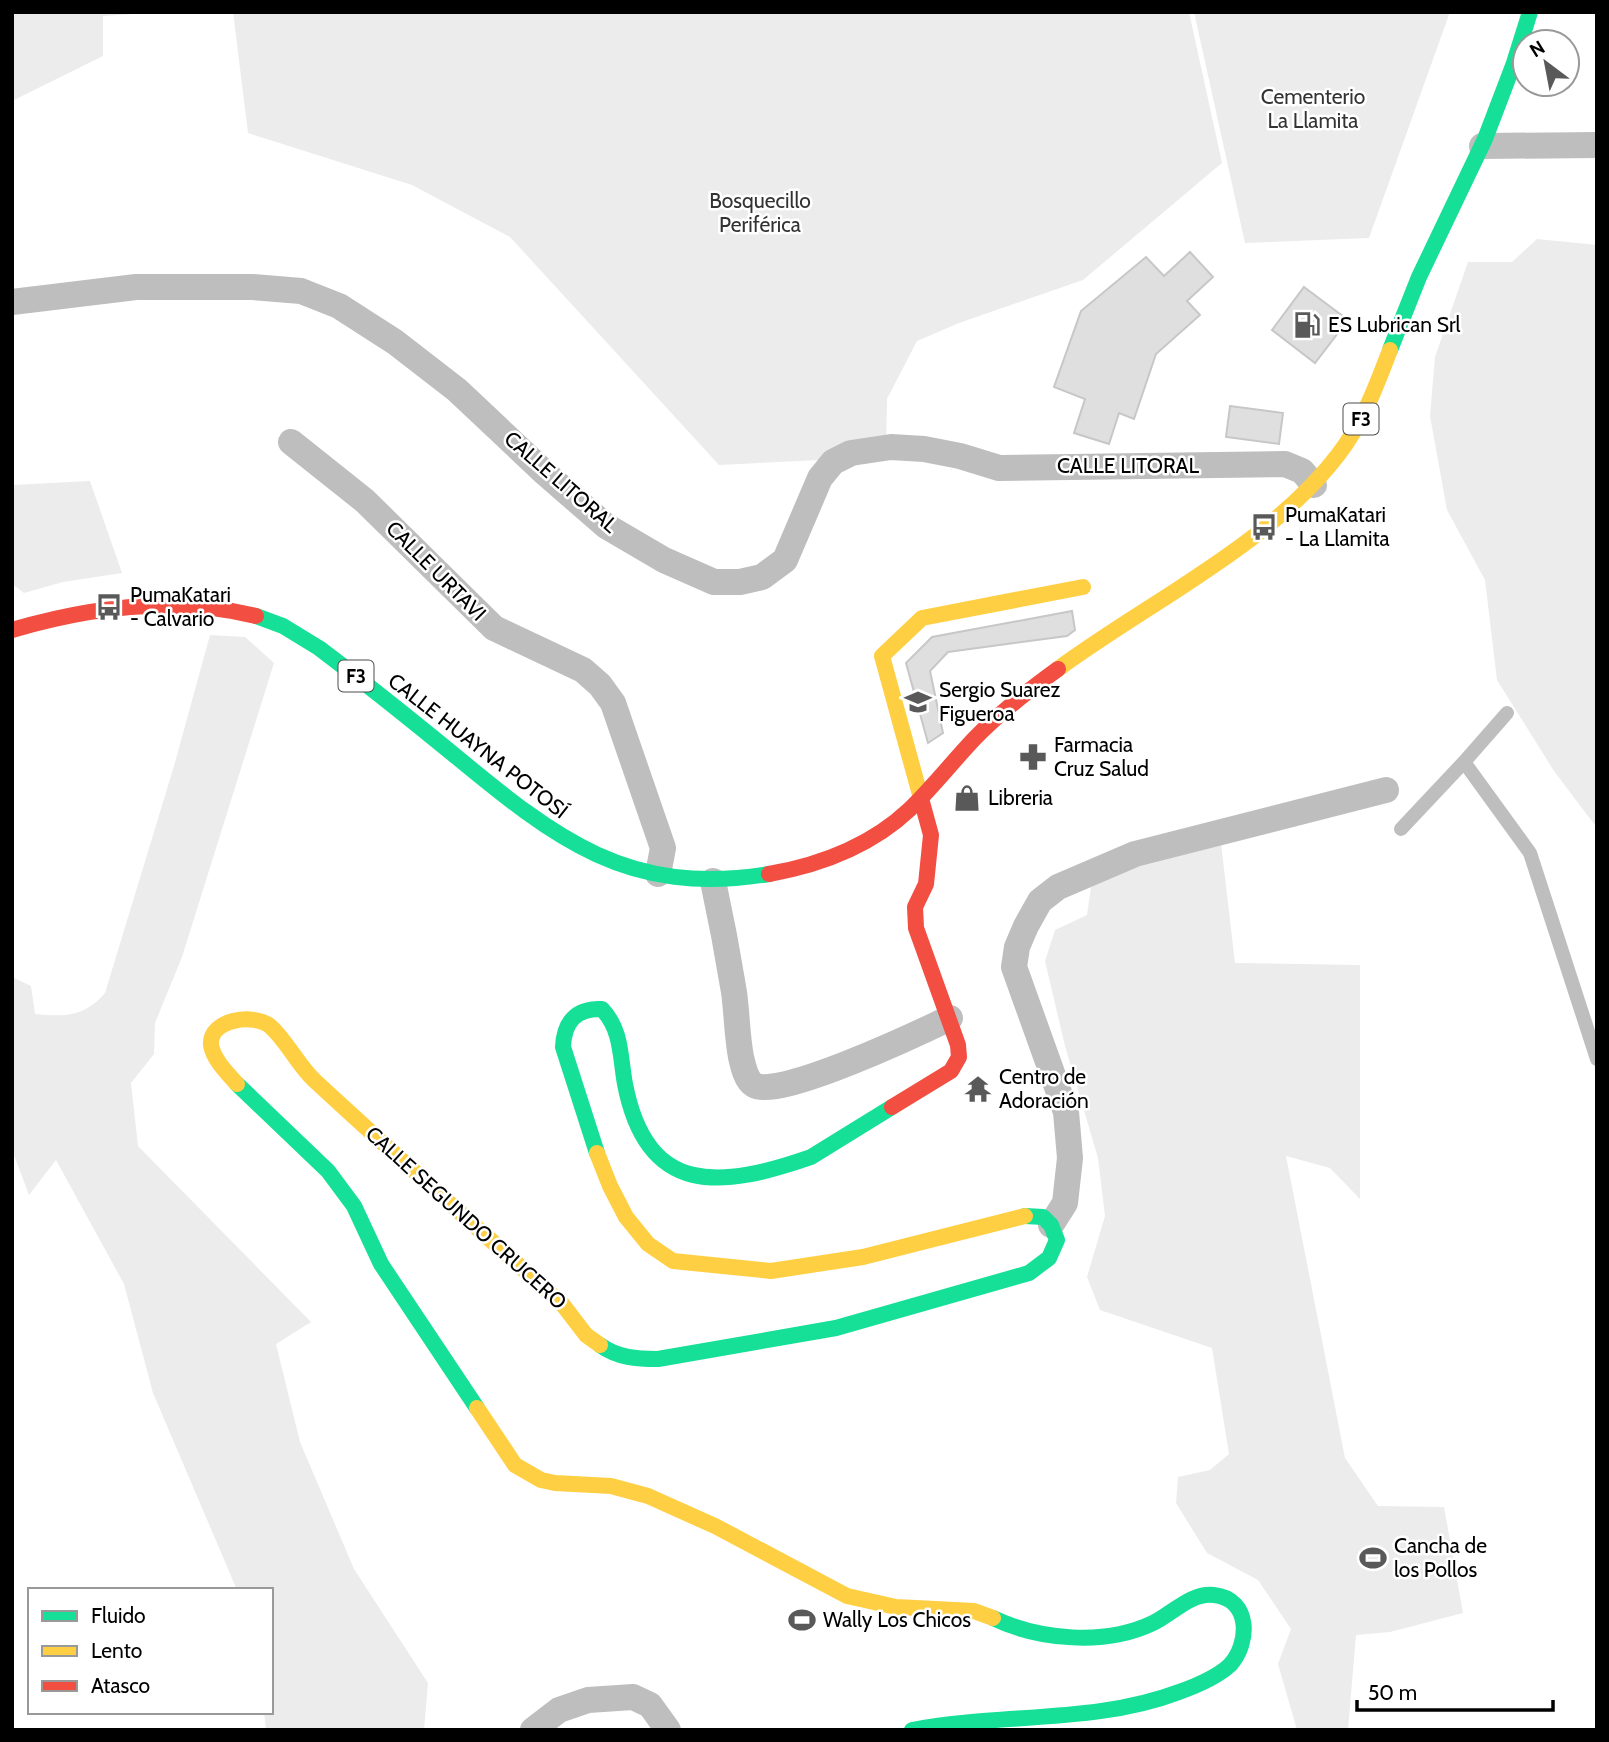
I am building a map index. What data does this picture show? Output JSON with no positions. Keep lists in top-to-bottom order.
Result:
{
  "streets": {
    "main road": ["F3", "CALLE HUAYNA POTOSÍ", "CALLE SEGUNDO CRUCERO"],
    "street": ["CALLE LITORAL", "CALLE URTAVI"]
  },
  "crossings": [
    ["F3", "CALLE LITORAL"],
    ["F3", "CALLE HUAYNA POTOSÍ"],
    ["CALLE LITORAL", "CALLE HUAYNA POTOSÍ"],
    ["CALLE URTAVI", "CALLE HUAYNA POTOSÍ"]
  ],
  "parks": ["Cementerio La Llamita", "Bosquecillo Periférica"],
  "places": {
    "fuel station": ["ES Lubrican Srl"],
    "bus stop": ["PumaKatari - La Llamita", "PumaKatari - Calvario"],
    "school or university": ["Sergio Suarez Figueroa"],
    "pharmacy": ["Farmacia Cruz Salud"],
    "shop": ["Libreria"],
    "temple": ["Centro de Adoración"],
    "sports": ["Cancha de los Pollos", "Wally Los Chicos"]
  },
  "legend": ["Fluido", "Lento", "Atasco"],
  "scale_bar": "50 m",
  "north": "top left"
}
